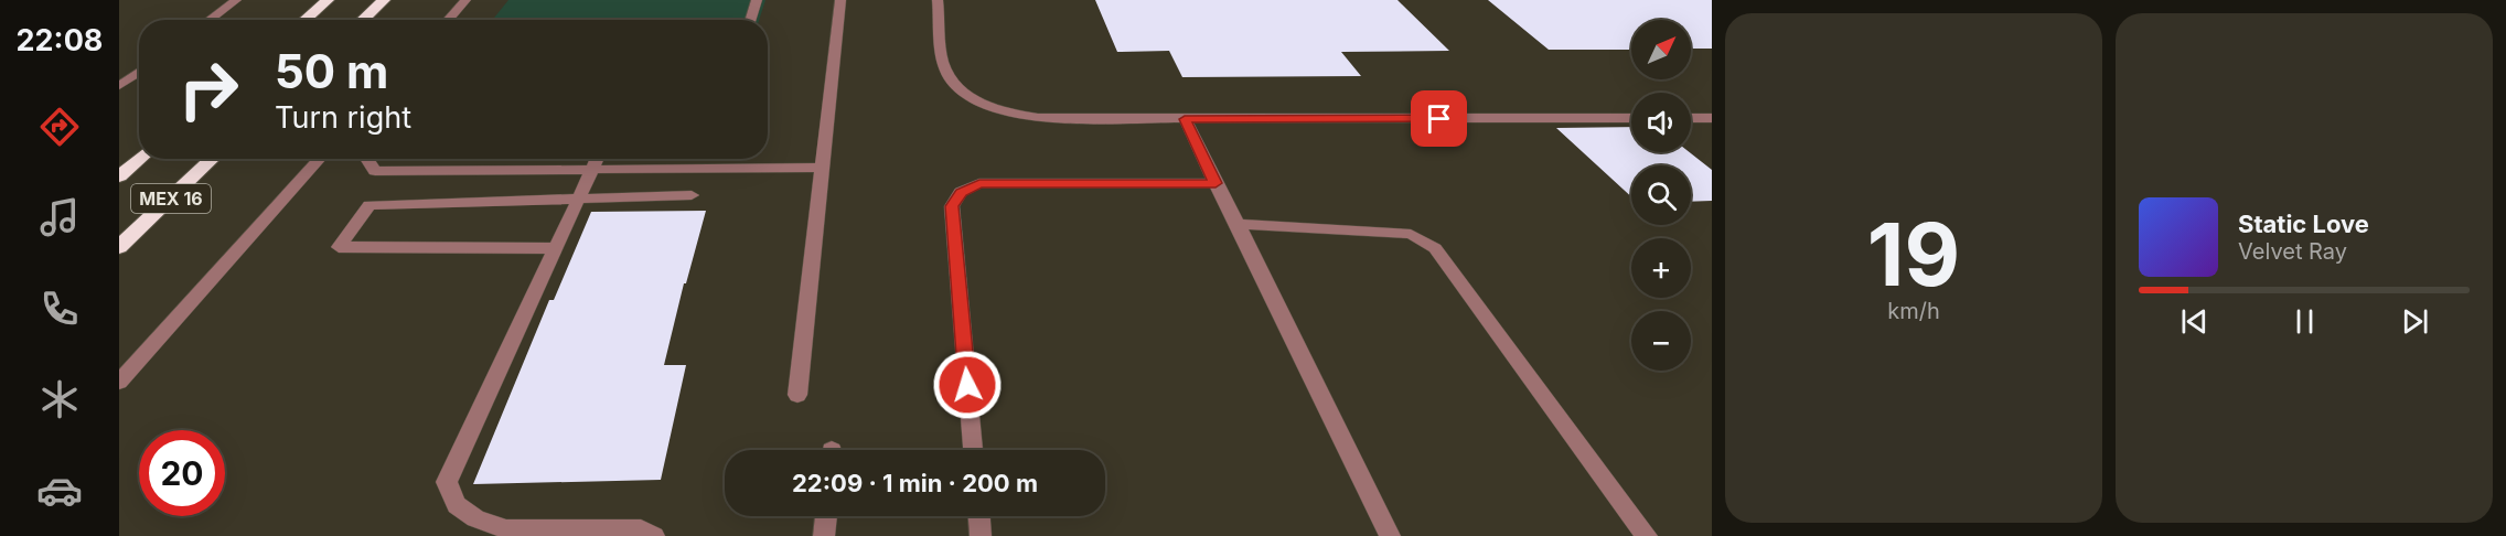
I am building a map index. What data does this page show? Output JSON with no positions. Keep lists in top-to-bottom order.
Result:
{
  "streets": {
    "highway": ["MEX 16"]
  },
  "north": "top right",
  "page": {
    "tabs": "22:08",
    "tile": ["19", "km/h"],
    "map_buttons": ["+", "−"],
    "turn": ["50 m", "Turn right"],
    "song": ["Static Love", "Velvet Ray"],
    "limit": "20",
    "trip": "22:09 · 1 min · 200 m"
  }
}
